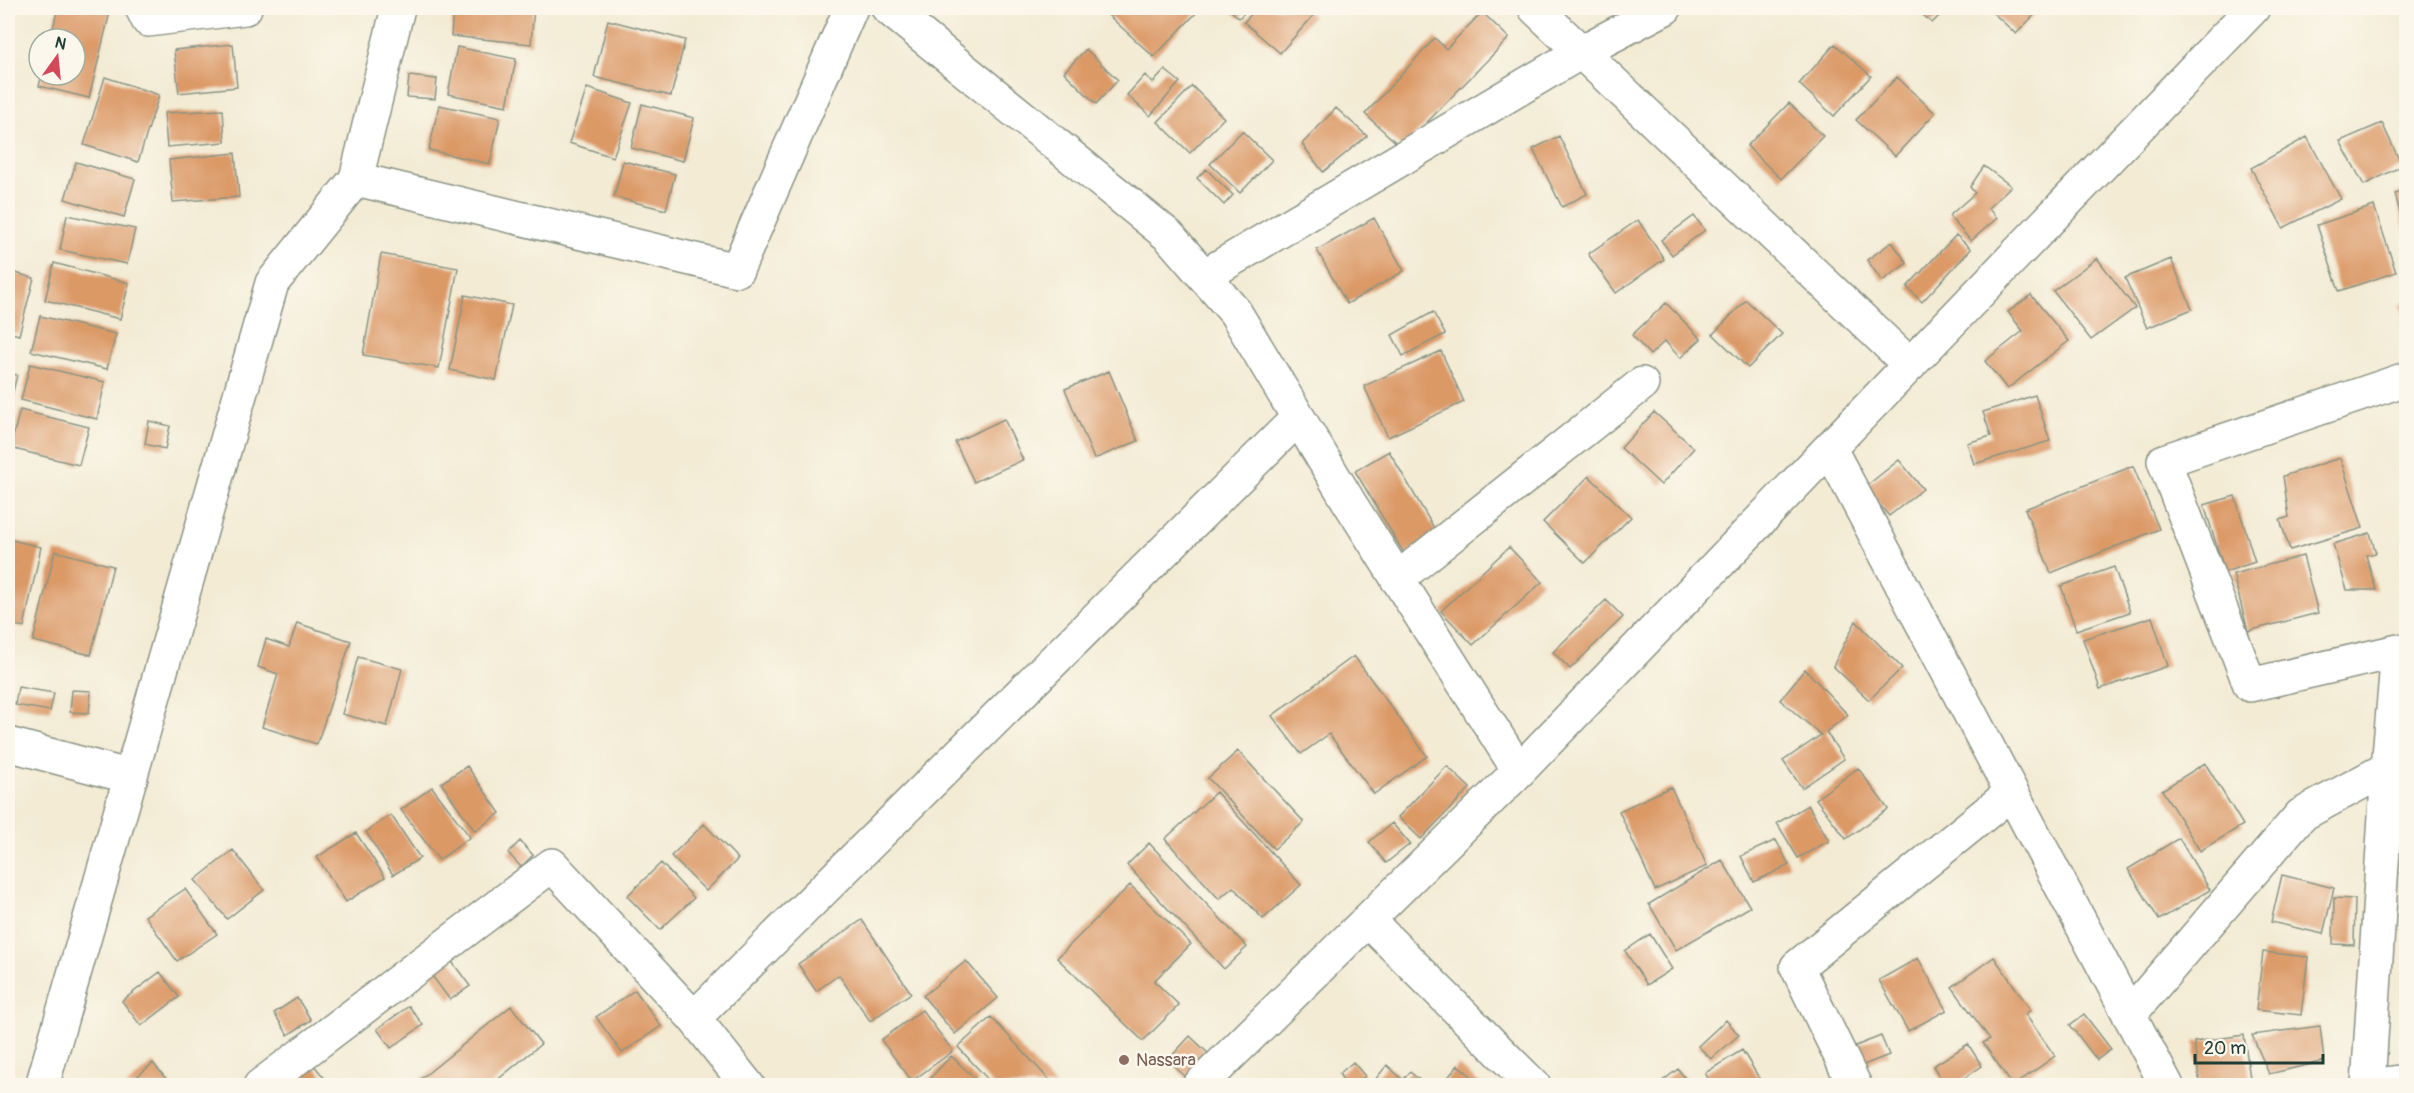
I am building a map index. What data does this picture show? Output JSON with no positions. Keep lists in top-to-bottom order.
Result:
{
  "places": ["Nassara"],
  "scale_bar": "20 m",
  "north": "top"
}
